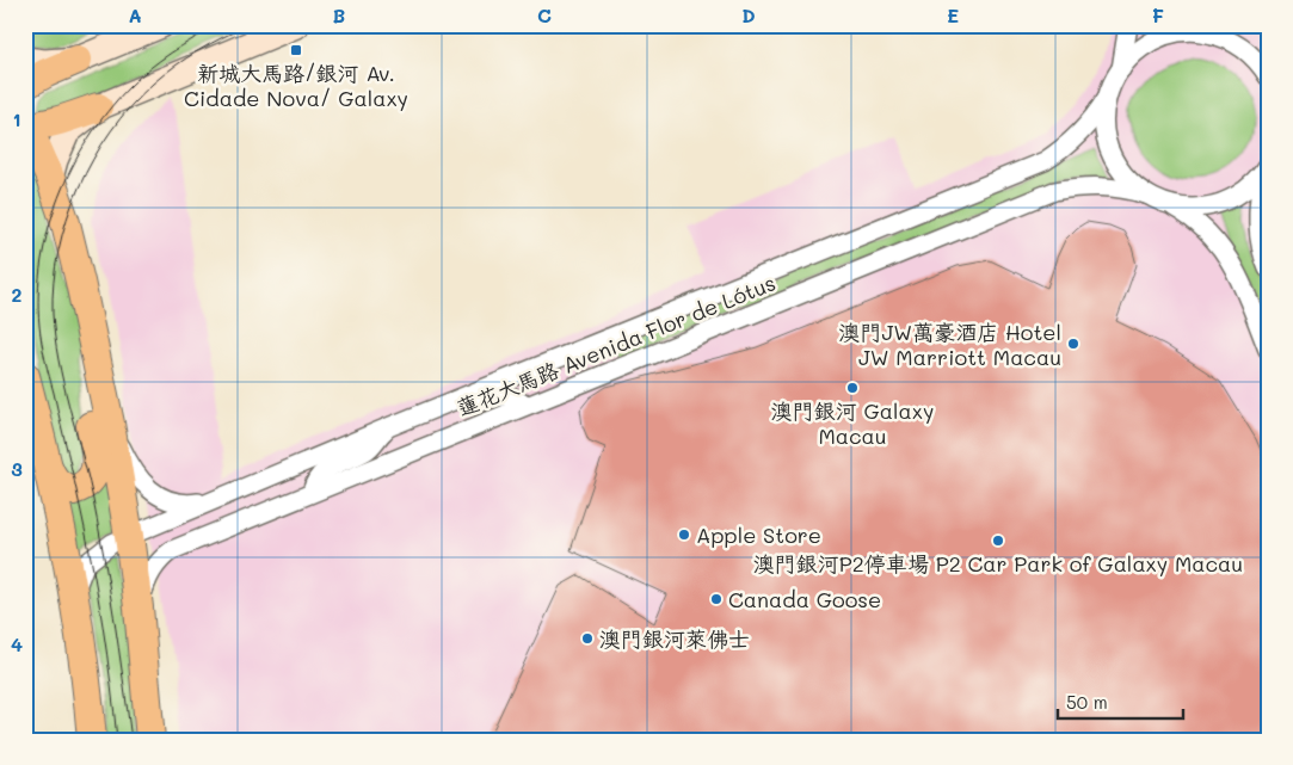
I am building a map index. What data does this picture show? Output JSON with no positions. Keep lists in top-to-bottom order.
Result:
{
  "streets": {
    "street": ["蓮花大馬路 Avenida Flor de Lótus"]
  },
  "places": {
    "transit": ["新城大馬路/銀河 Av. Cidade Nova/ Galaxy"],
    "other": [
      "澳門JW萬豪酒店 Hotel JW Marriott Macau",
      "澳門銀河 Galaxy Macau",
      "Apple Store",
      "澳門銀河P2停車場 P2 Car Park of Galaxy Macau",
      "Canada Goose",
      "澳門銀河萊佛士"
    ]
  },
  "scale_bar": "50 m",
  "grid": {
    "columns": [
      "A",
      "B",
      "C",
      "D",
      "E",
      "F"
    ],
    "rows": [
      "1",
      "2",
      "3",
      "4"
    ]
  }
}
